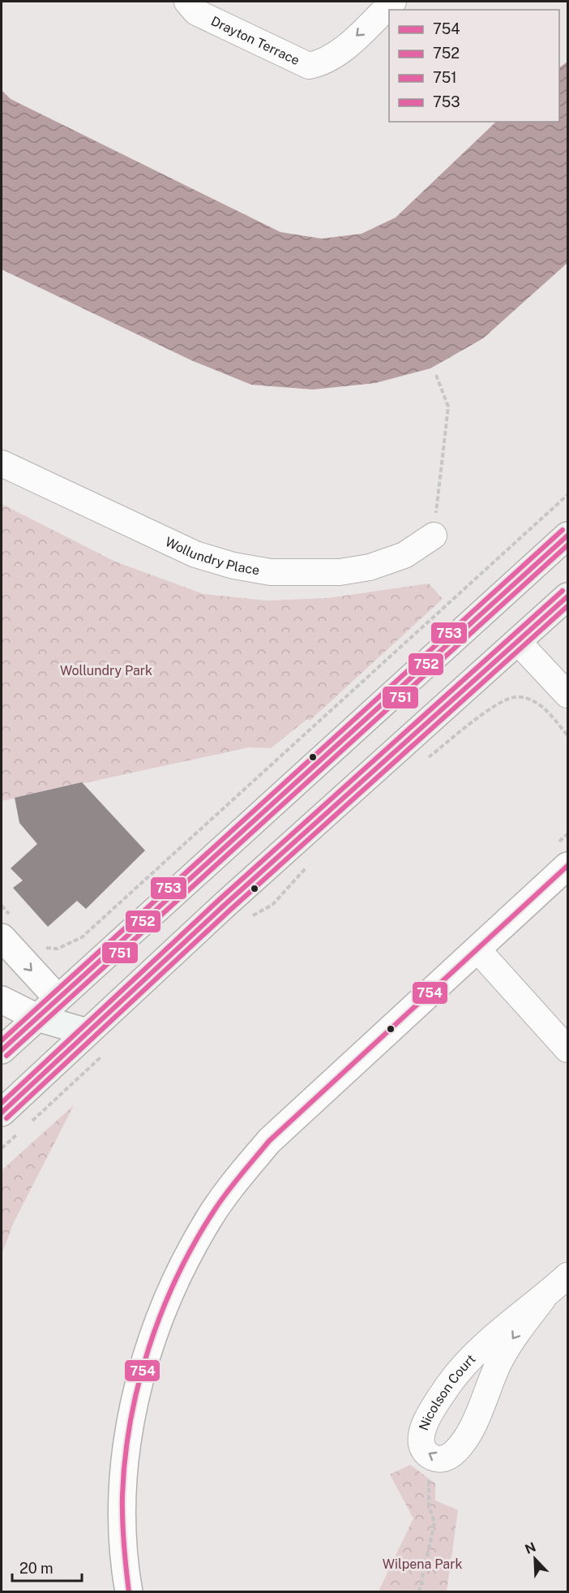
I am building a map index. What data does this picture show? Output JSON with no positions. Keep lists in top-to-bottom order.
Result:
{
  "streets": {
    "street": ["Drayton Terrace", "Wollundry Place", "Nicolson Court"]
  },
  "one_way": ["Drayton Terrace"],
  "parks": ["Wollundry Park", "Wilpena Park"],
  "lines": [
    "transit line 753",
    "transit line 752",
    "transit line 751",
    "transit line 754"
  ],
  "legend": [
    "754",
    "752",
    "751",
    "753"
  ],
  "scale_bar": "20 m",
  "north": "top left"
}
